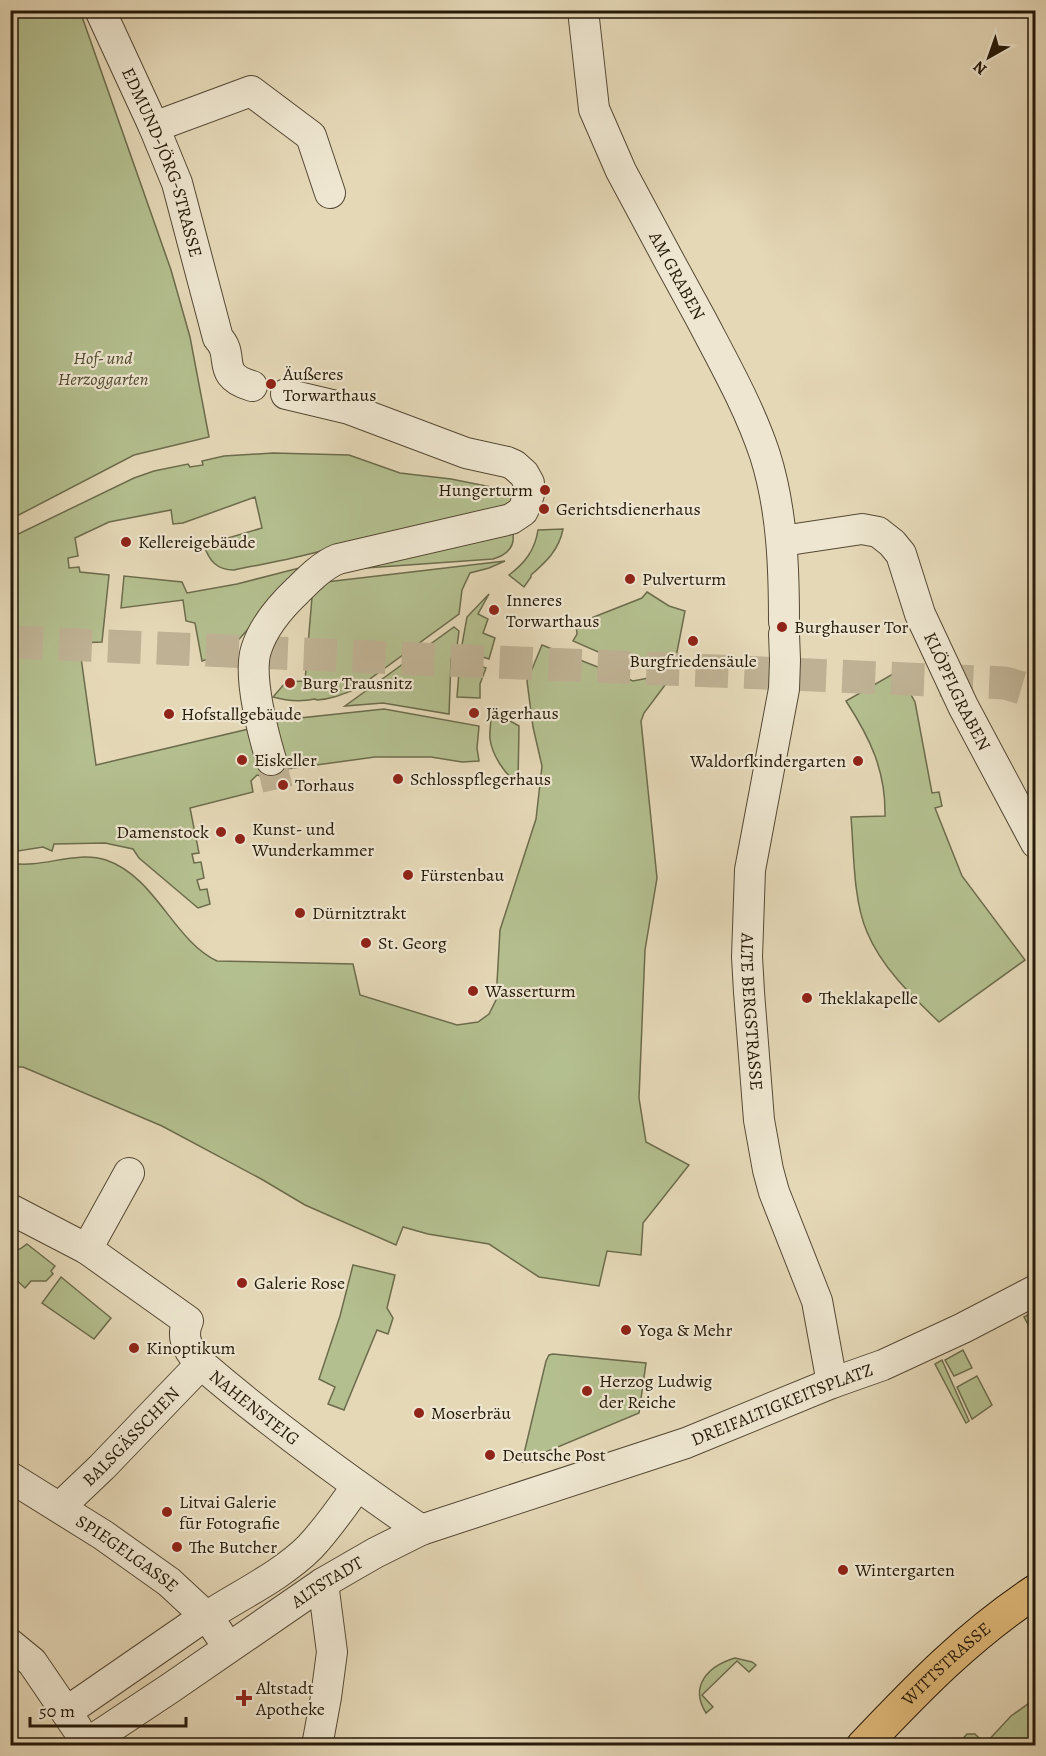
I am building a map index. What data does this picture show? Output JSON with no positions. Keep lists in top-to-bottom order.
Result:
{
  "streets": {
    "main road": ["WITTSTRASSE"],
    "street": [
      "EDMUND-JÖRG-STRASSE",
      "AM GRABEN",
      "KLÖPFLGRABEN",
      "ALTE BERGSTRASSE",
      "DREIFALTIGKEITSPLATZ",
      "NAHENSTEIG",
      "BALSGÄSSCHEN",
      "SPIEGELGASSE",
      "ALTSTADT"
    ]
  },
  "crossings": [
    ["AM GRABEN", "KLÖPFLGRABEN"],
    ["AM GRABEN", "ALTE BERGSTRASSE"],
    ["KLÖPFLGRABEN", "ALTE BERGSTRASSE"],
    ["ALTE BERGSTRASSE", "DREIFALTIGKEITSPLATZ"],
    ["DREIFALTIGKEITSPLATZ", "ALTSTADT"],
    ["NAHENSTEIG", "BALSGÄSSCHEN"],
    ["NAHENSTEIG", "ALTSTADT"],
    ["BALSGÄSSCHEN", "SPIEGELGASSE"],
    ["SPIEGELGASSE", "ALTSTADT"]
  ],
  "parks": ["Hof- und Herzoggarten"],
  "places": {
    "other": [
      "Äußeres Torwarthaus",
      "Hungerturm",
      "Gerichtsdienerhaus",
      "Kellereigebäude",
      "Pulverturm",
      "Inneres Torwarthaus",
      "Burghauser Tor",
      "Burgfriedensäule",
      "Burg Trausnitz",
      "Jägerhaus",
      "Hofstallgebäude",
      "Eiskeller",
      "Waldorfkindergarten",
      "Schlosspflegerhaus",
      "Torhaus",
      "Damenstock",
      "Kunst- und Wunderkammer",
      "Fürstenbau",
      "Dürnitztrakt",
      "St. Georg",
      "Wasserturm",
      "Theklakapelle",
      "Galerie Rose",
      "Yoga & Mehr",
      "Kinoptikum",
      "Herzog Ludwig der Reiche",
      "Moserbräu",
      "Deutsche Post",
      "Litvai Galerie fūr Fotografie",
      "The Butcher",
      "Wintergarten"
    ],
    "health": ["Altstadt Apotheke"]
  },
  "scale_bar": "50 m",
  "north": "bottom left"
}
